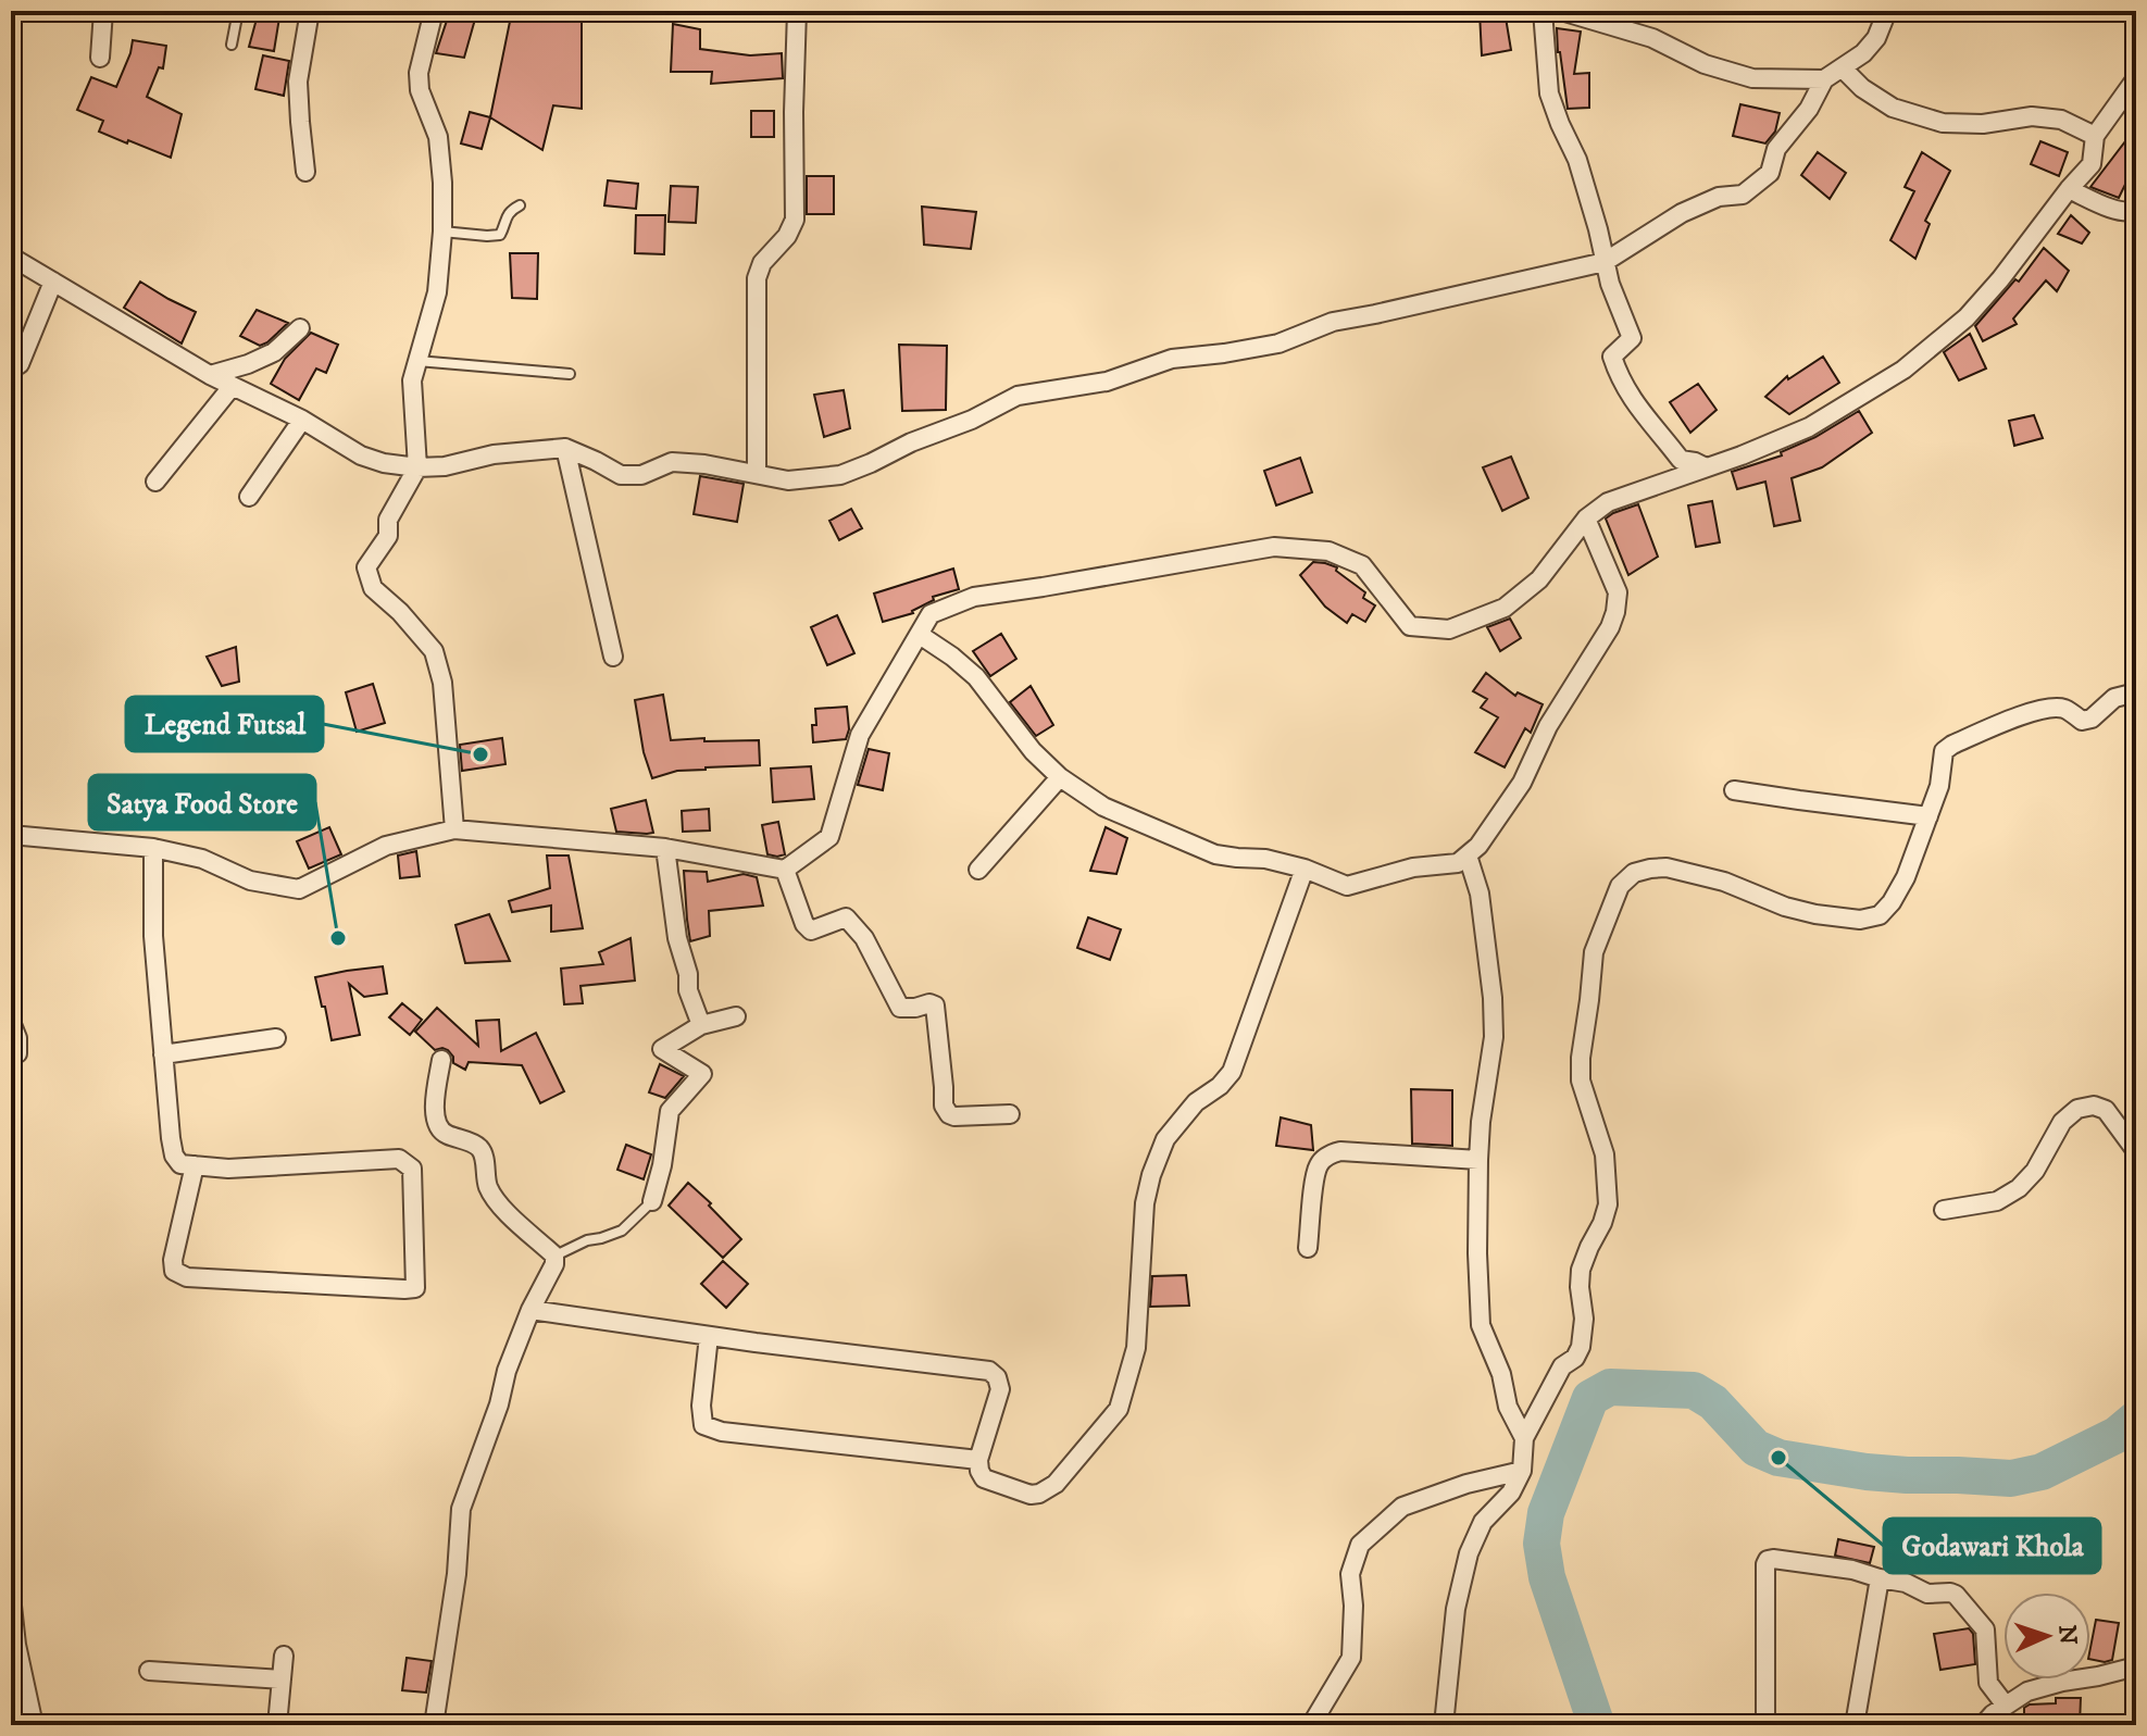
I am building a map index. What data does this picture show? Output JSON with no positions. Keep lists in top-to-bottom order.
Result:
{
  "places": ["Legend Futsal", "Satya Food Store", "Godawari Khola"],
  "north": "right"
}
